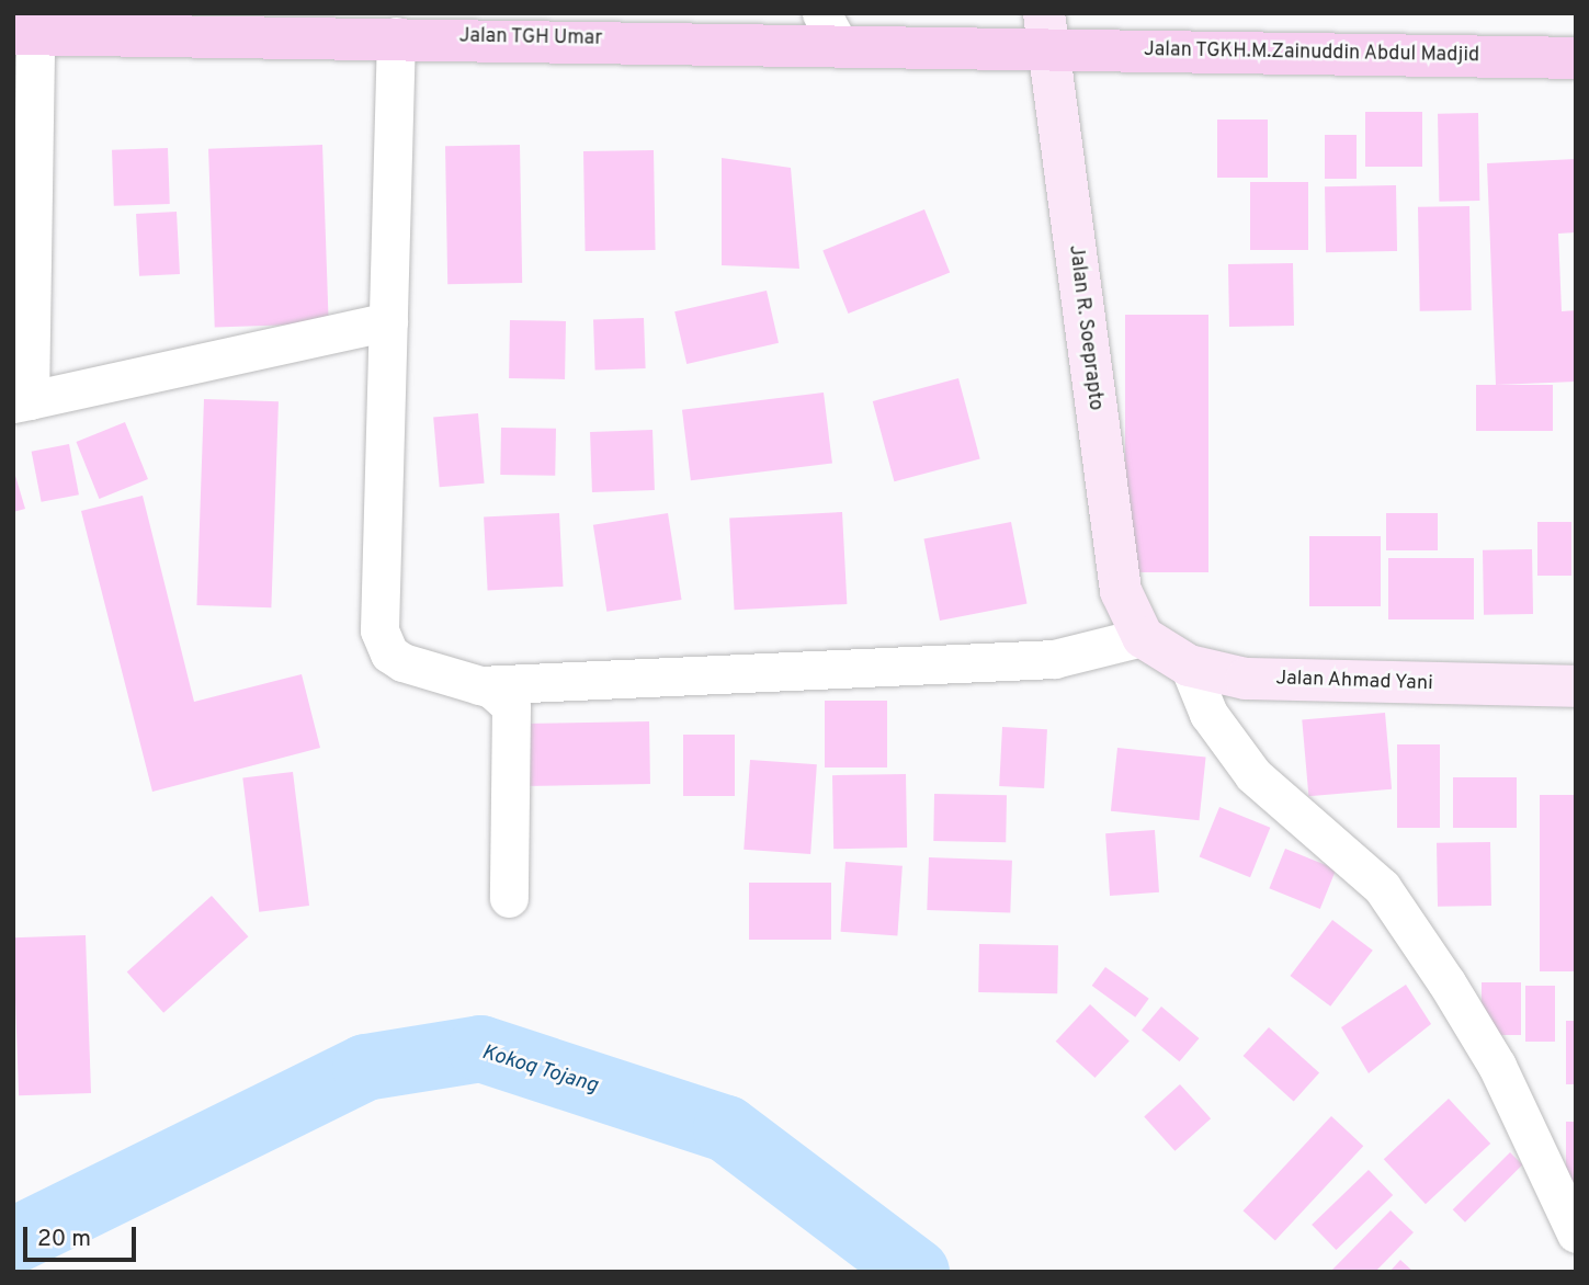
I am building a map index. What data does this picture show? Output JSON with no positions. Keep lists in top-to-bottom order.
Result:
{
  "streets": {
    "main road": ["Jalan TGH Umar", "Jalan TGKH.M.Zainuddin Abdul Madjid"],
    "street": ["Jalan R. Soeprapto", "Jalan Ahmad Yani"]
  },
  "crossings": [
    ["Jalan TGH Umar", "Jalan TGKH.M.Zainuddin Abdul Madjid"],
    ["Jalan TGH Umar", "Jalan R. Soeprapto"],
    ["Jalan TGKH.M.Zainuddin Abdul Madjid", "Jalan R. Soeprapto"],
    ["Jalan R. Soeprapto", "Jalan Ahmad Yani"]
  ],
  "water": ["Kokoq Tojang"],
  "scale_bar": "20 m"
}
